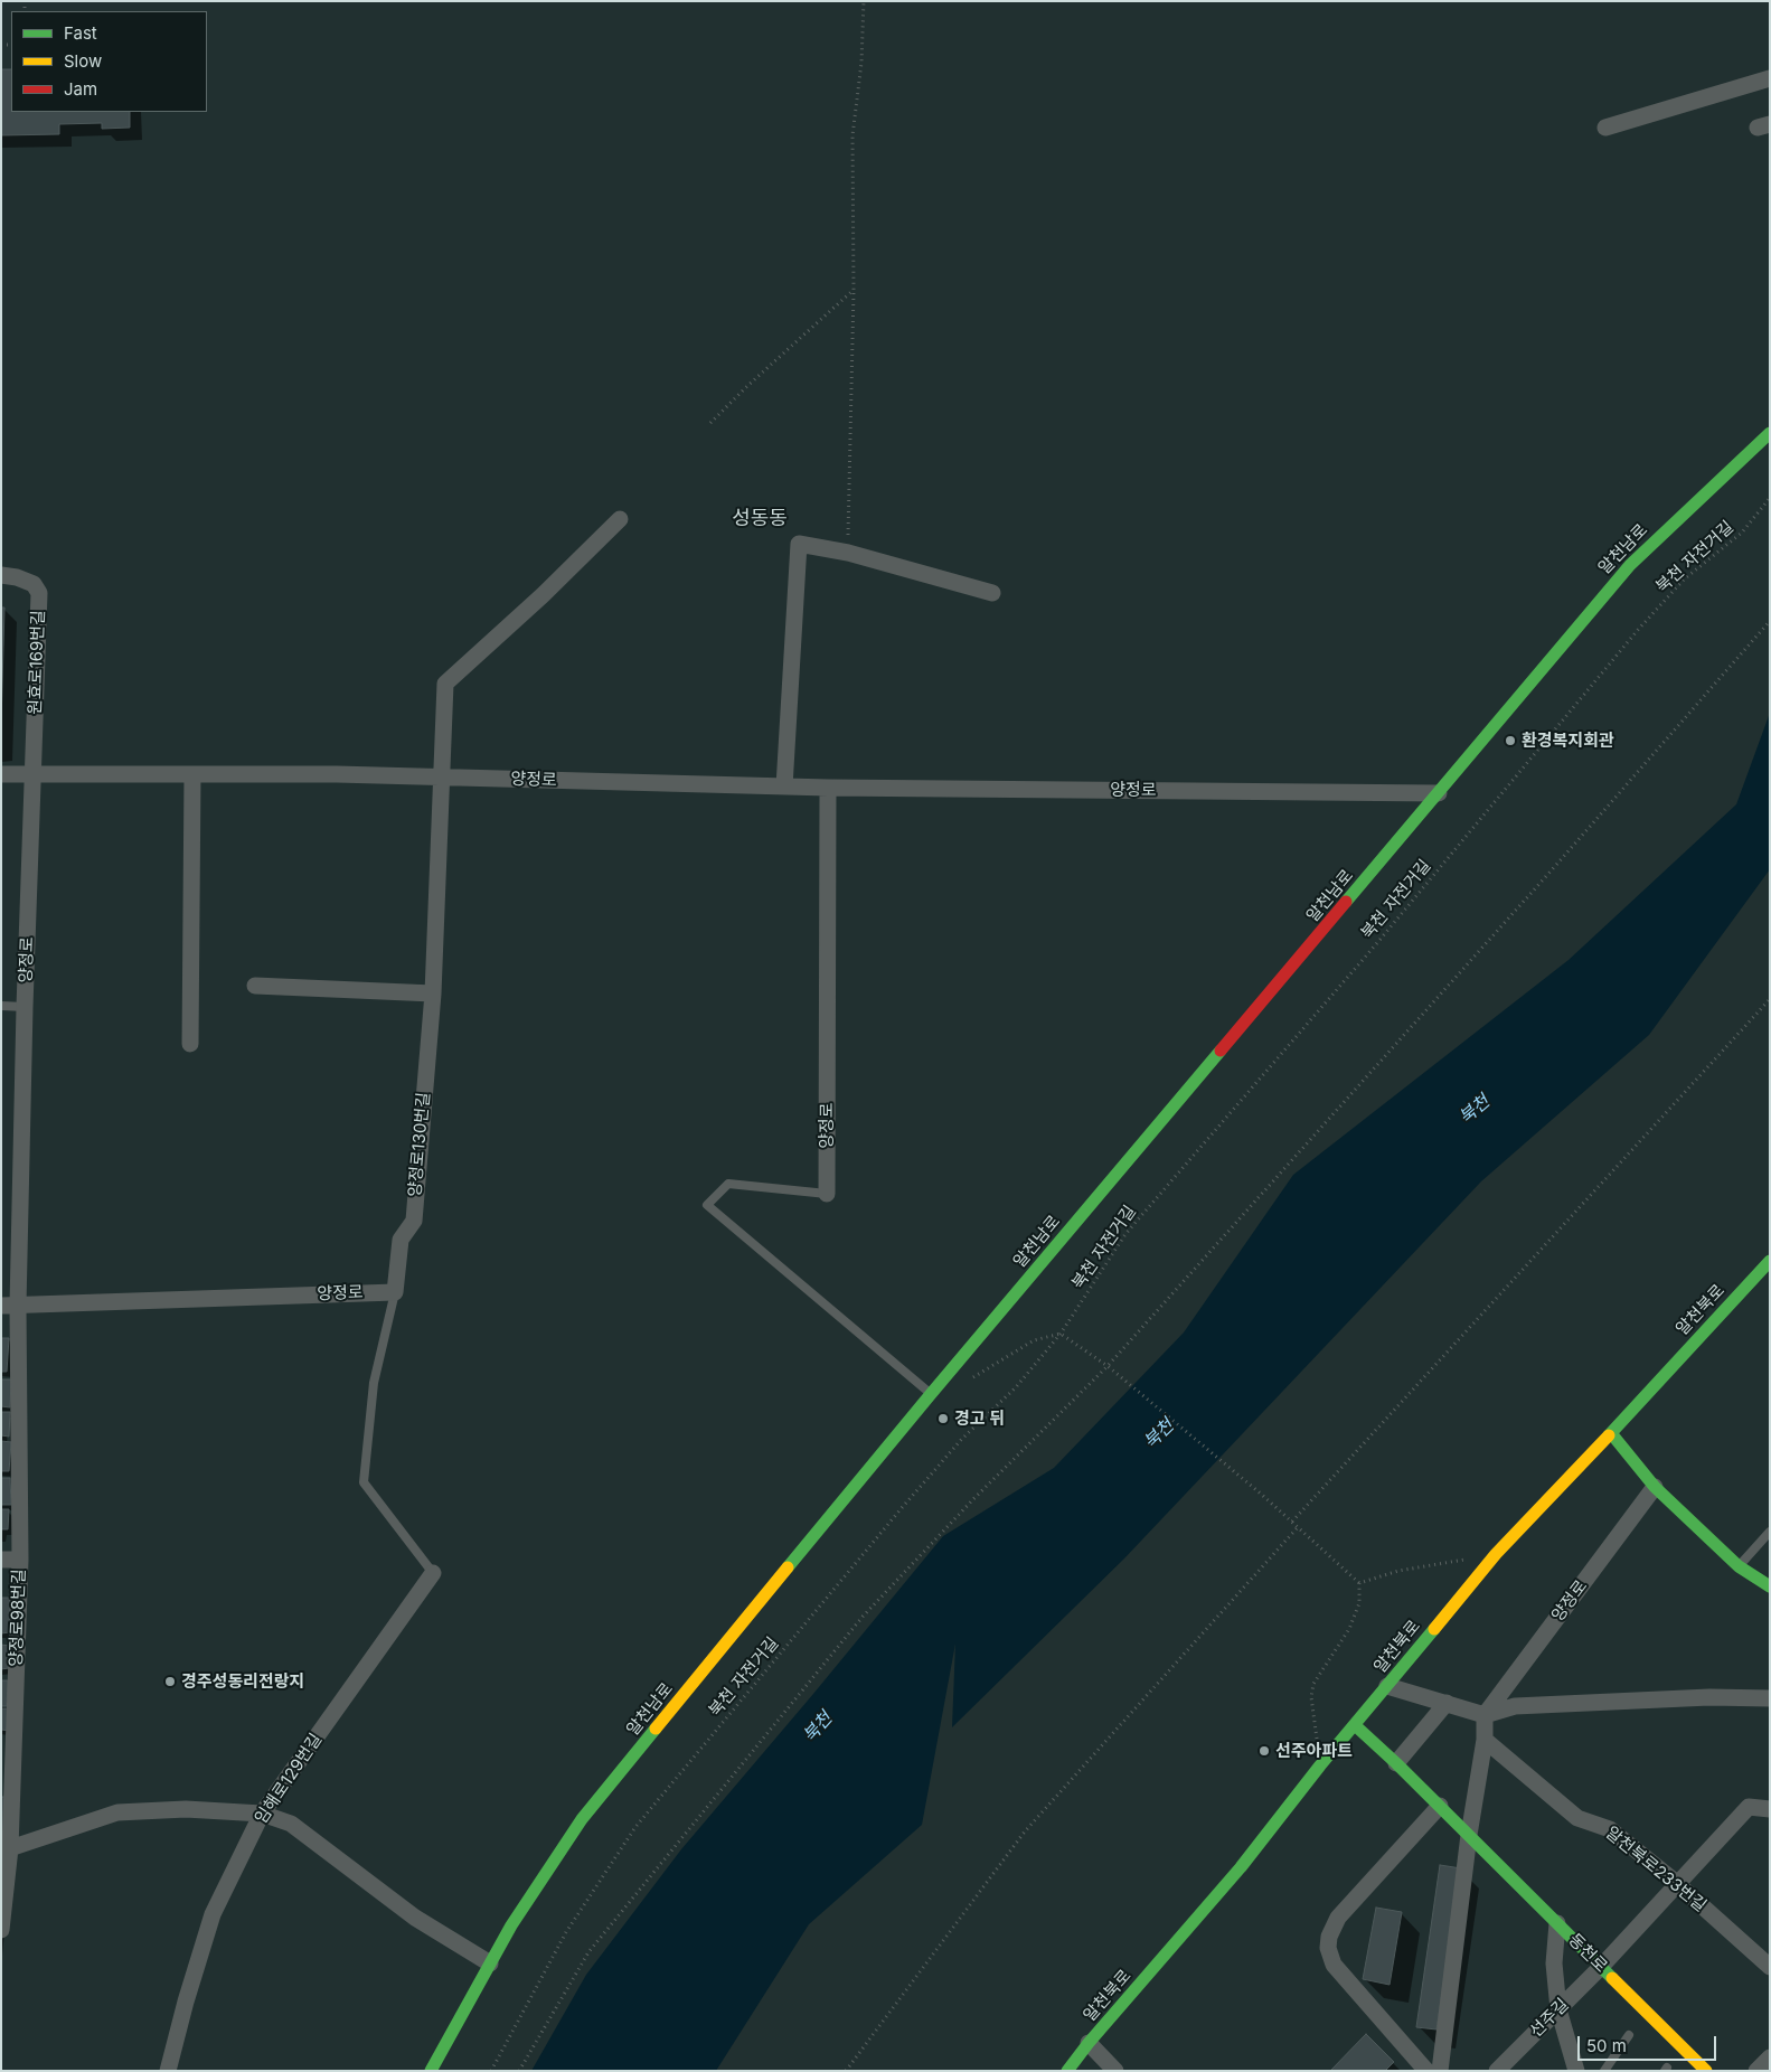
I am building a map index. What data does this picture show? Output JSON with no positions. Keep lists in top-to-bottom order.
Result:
{
  "streets": {
    "street": [
      "알천남로",
      "원효로169번길",
      "양정로",
      "양정로130번길",
      "알천북로",
      "양정로98번길",
      "임해로129번길",
      "알천북로233번길",
      "동천로",
      "선주길"
    ],
    "path": ["북천 자전거길"]
  },
  "crossings": [
    ["알천남로", "양정로"],
    ["원효로169번길", "양정로"],
    ["양정로", "양정로130번길"],
    ["양정로", "양정로98번길"],
    ["알천북로", "동천로"],
    ["알천북로233번길", "선주길"],
    ["동천로", "선주길"]
  ],
  "districts": ["성동동"],
  "water": ["북천"],
  "places": [
    "환경복지회관",
    "경고 뒤",
    "경주성동리전랑지",
    "선주아파트"
  ],
  "legend": ["Fast", "Slow", "Jam"],
  "scale_bar": "50 m"
}
